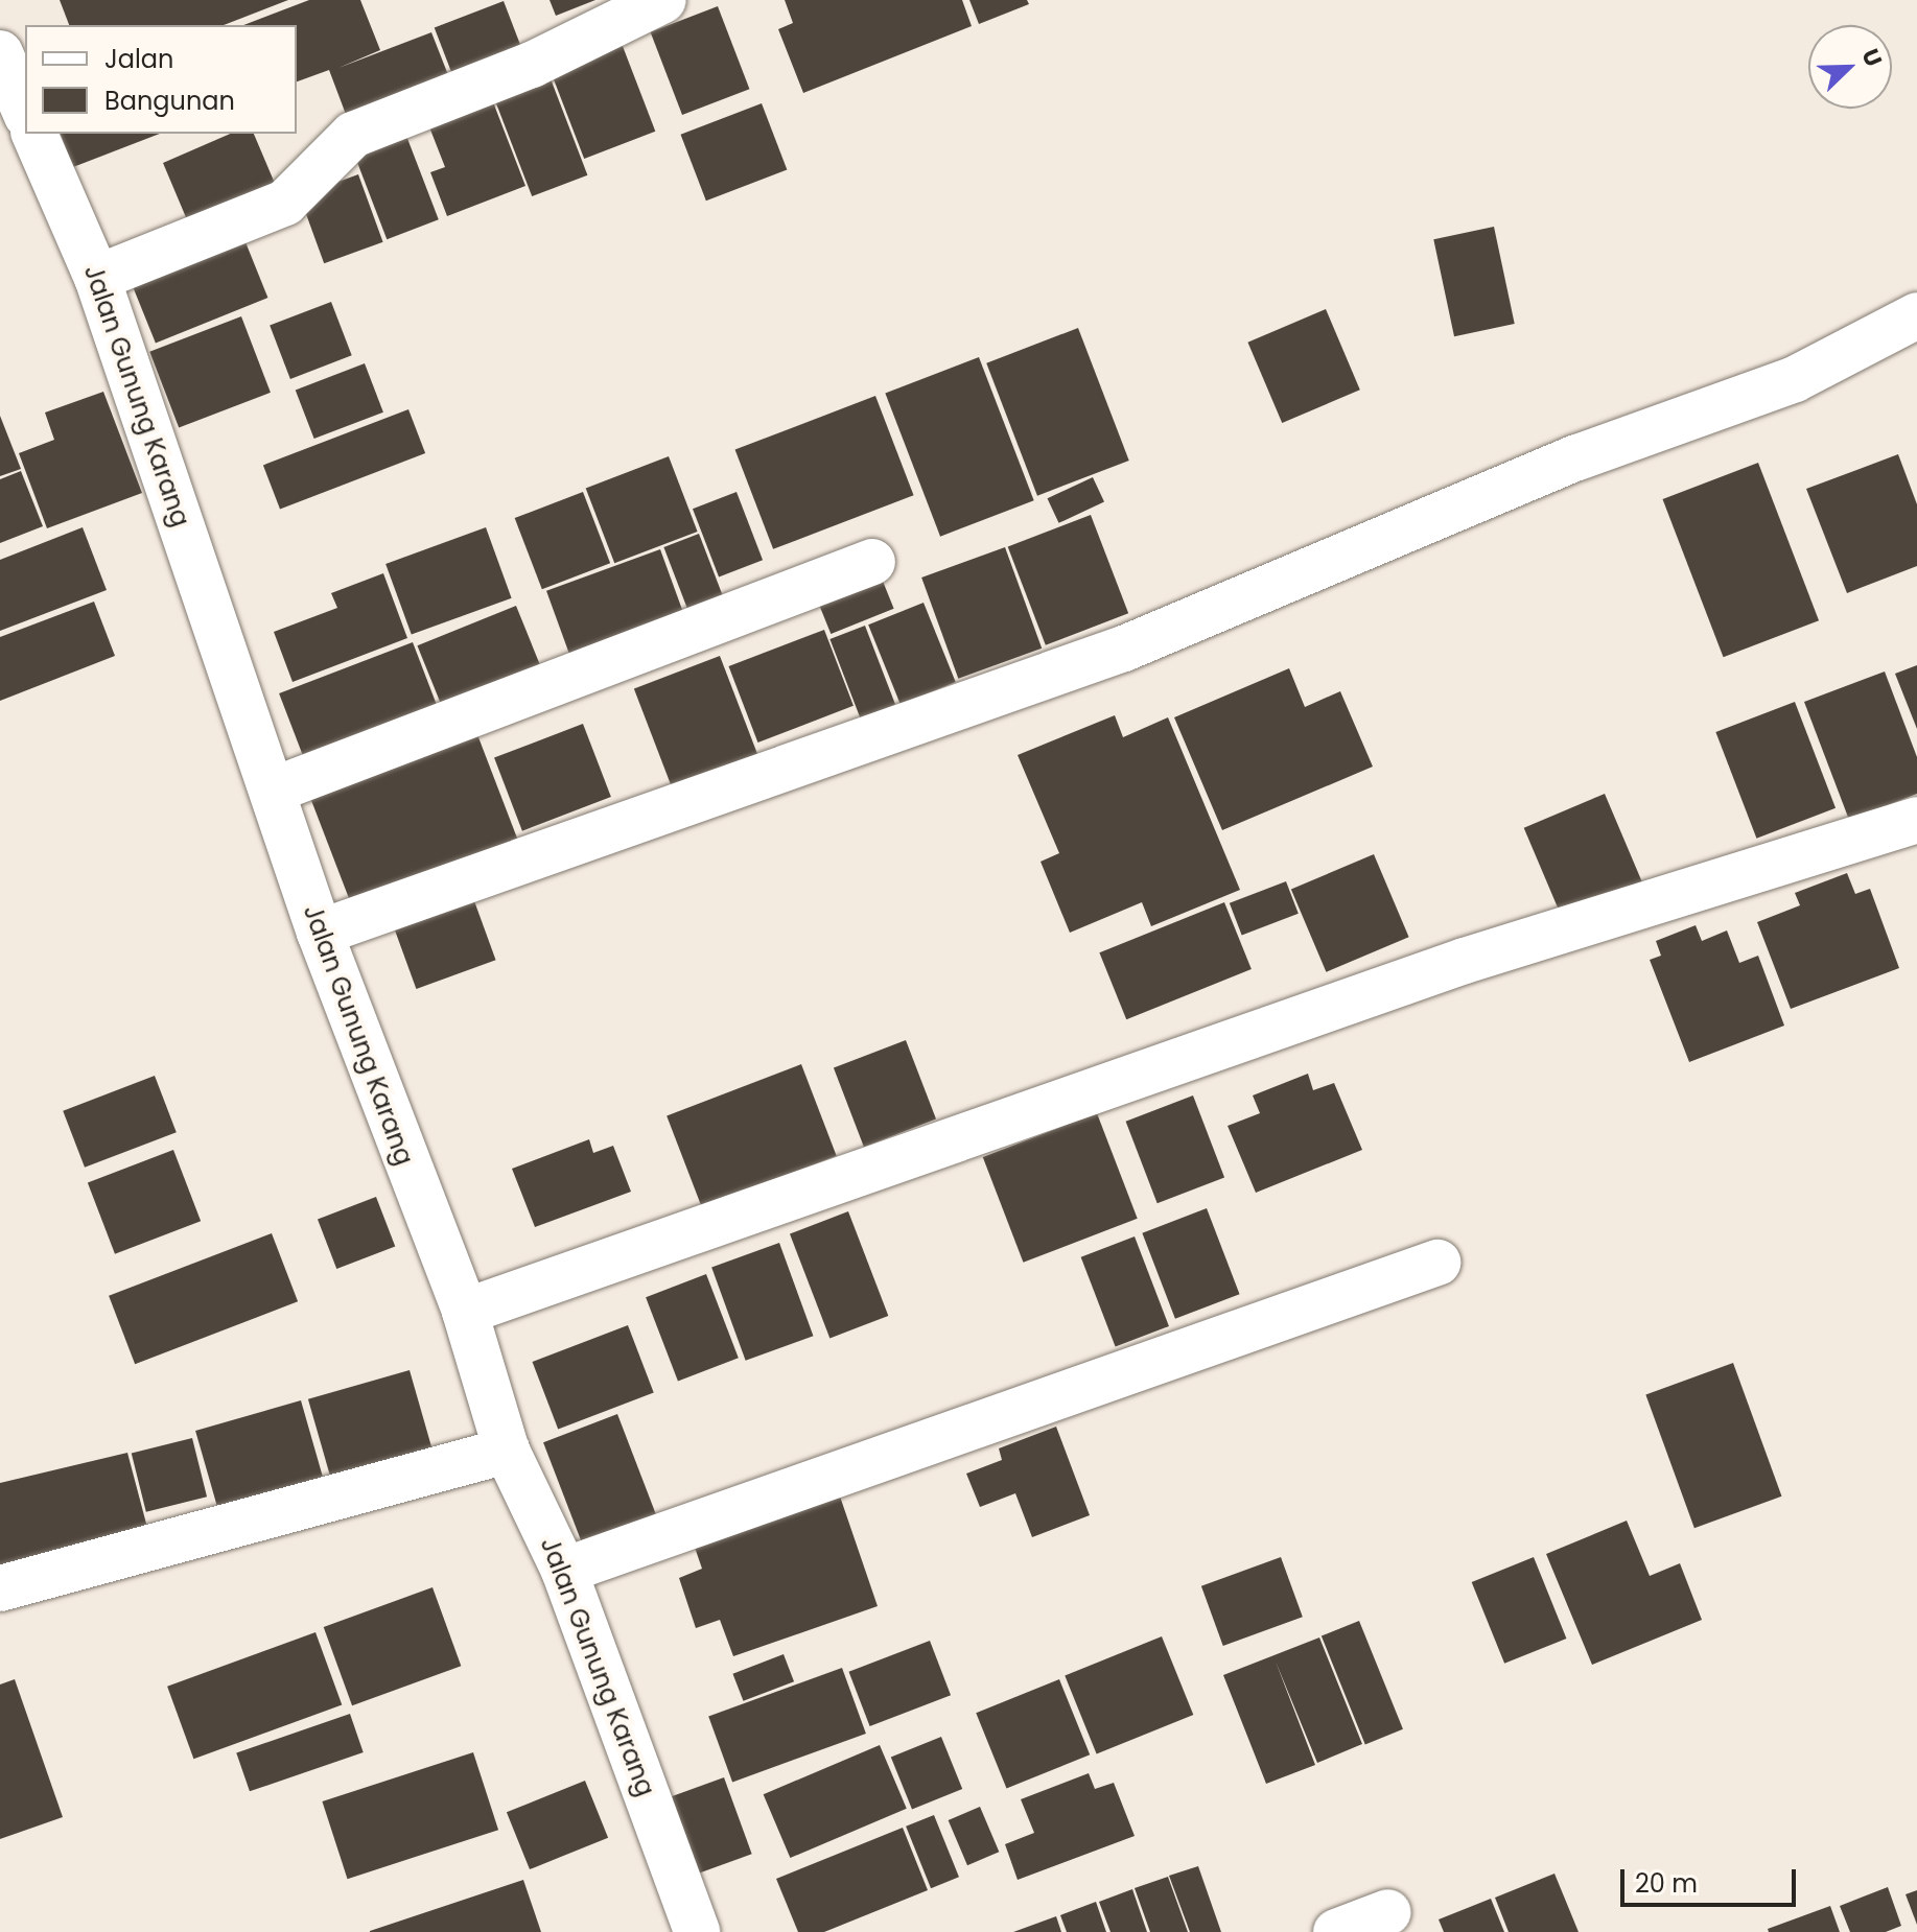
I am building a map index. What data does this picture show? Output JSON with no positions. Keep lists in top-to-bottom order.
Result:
{
  "streets": {
    "street": ["Jalan Gunung Karang"]
  },
  "legend": ["Jalan", "Bangunan"],
  "scale_bar": "20 m",
  "north": "top right"
}
